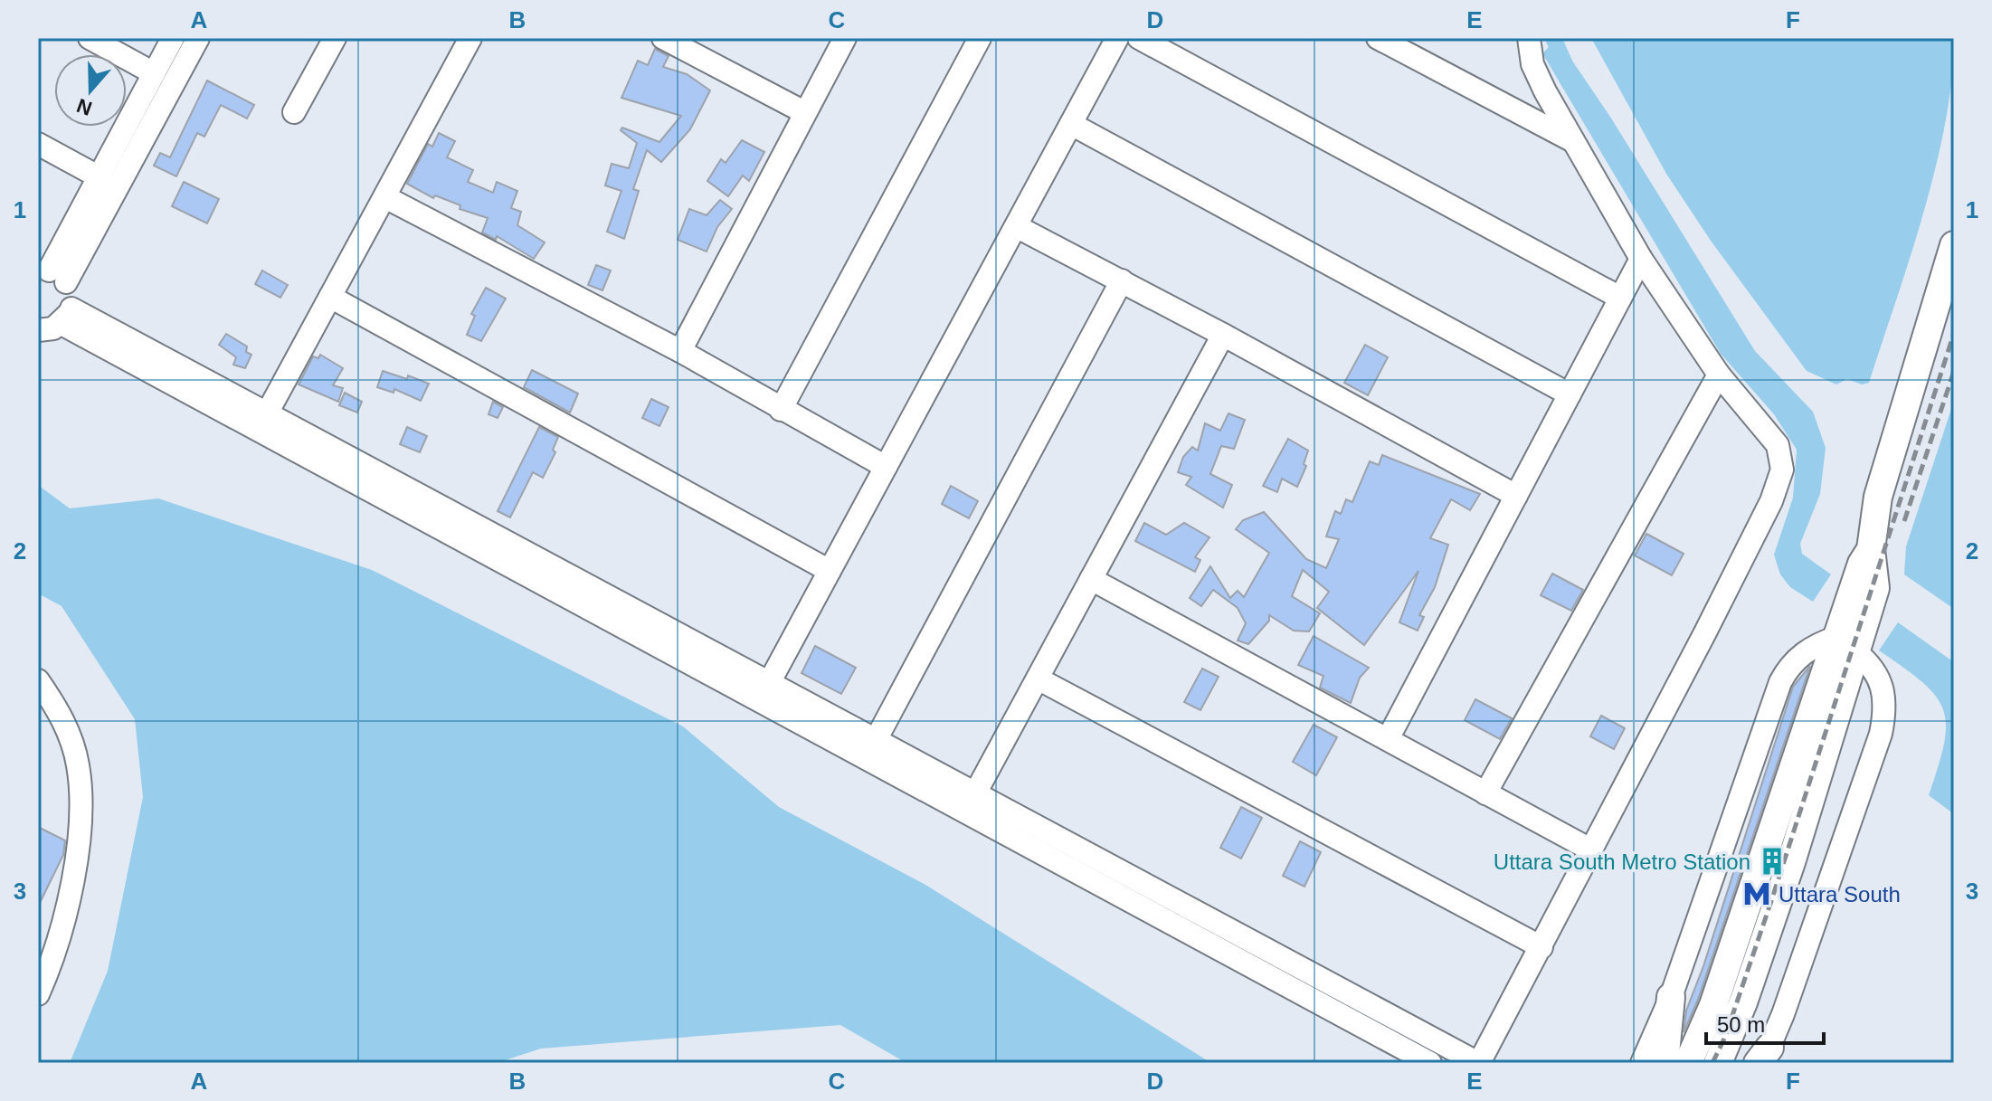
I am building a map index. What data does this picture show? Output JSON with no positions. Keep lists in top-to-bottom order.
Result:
{
  "places": {
    "building": ["Uttara South Metro Station"],
    "metro station": ["Uttara South"]
  },
  "scale_bar": "50 m",
  "north": "bottom",
  "grid": {
    "columns": [
      "A",
      "B",
      "C",
      "D",
      "E",
      "F"
    ],
    "rows": ["1", "2", "3"]
  }
}
